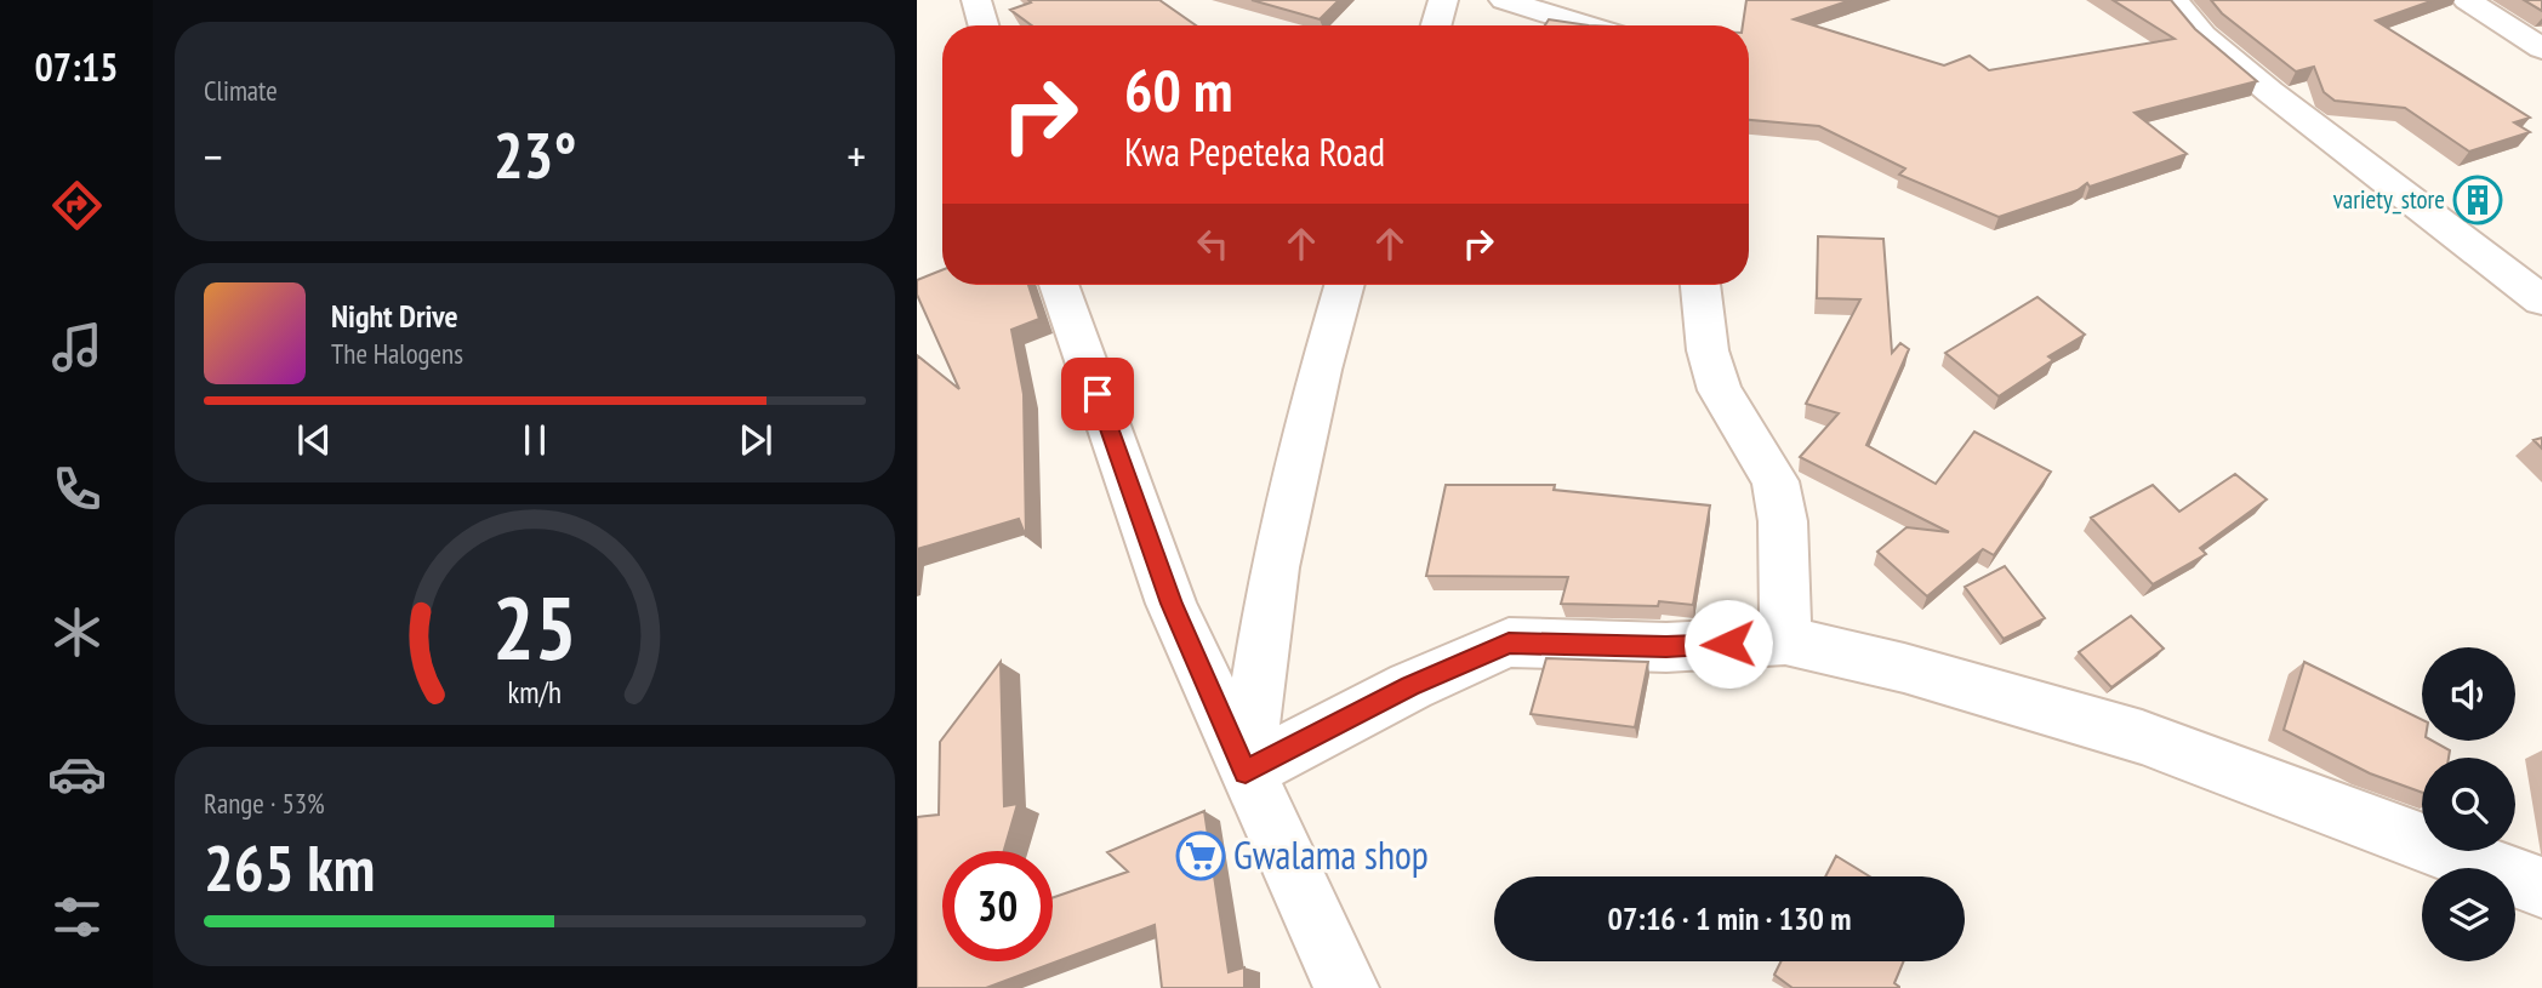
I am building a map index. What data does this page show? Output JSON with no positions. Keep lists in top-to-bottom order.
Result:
{
  "places": {
    "building": ["variety_store"],
    "supermarket": ["Gwalama shop"]
  },
  "page": {
    "tabs": "07:15",
    "tile": [
      "Climate",
      ["Range · 53%", "265 km"]
    ],
    "turn": ["60 m", "Kwa Pepeteka Road"],
    "heat": ["−", "23°", "+"],
    "song": ["Night Drive", "The Halogens"],
    "limit": "30",
    "trip": "07:16 · 1 min · 130 m",
    "gauge": ["25", "km/h"]
  }
}
